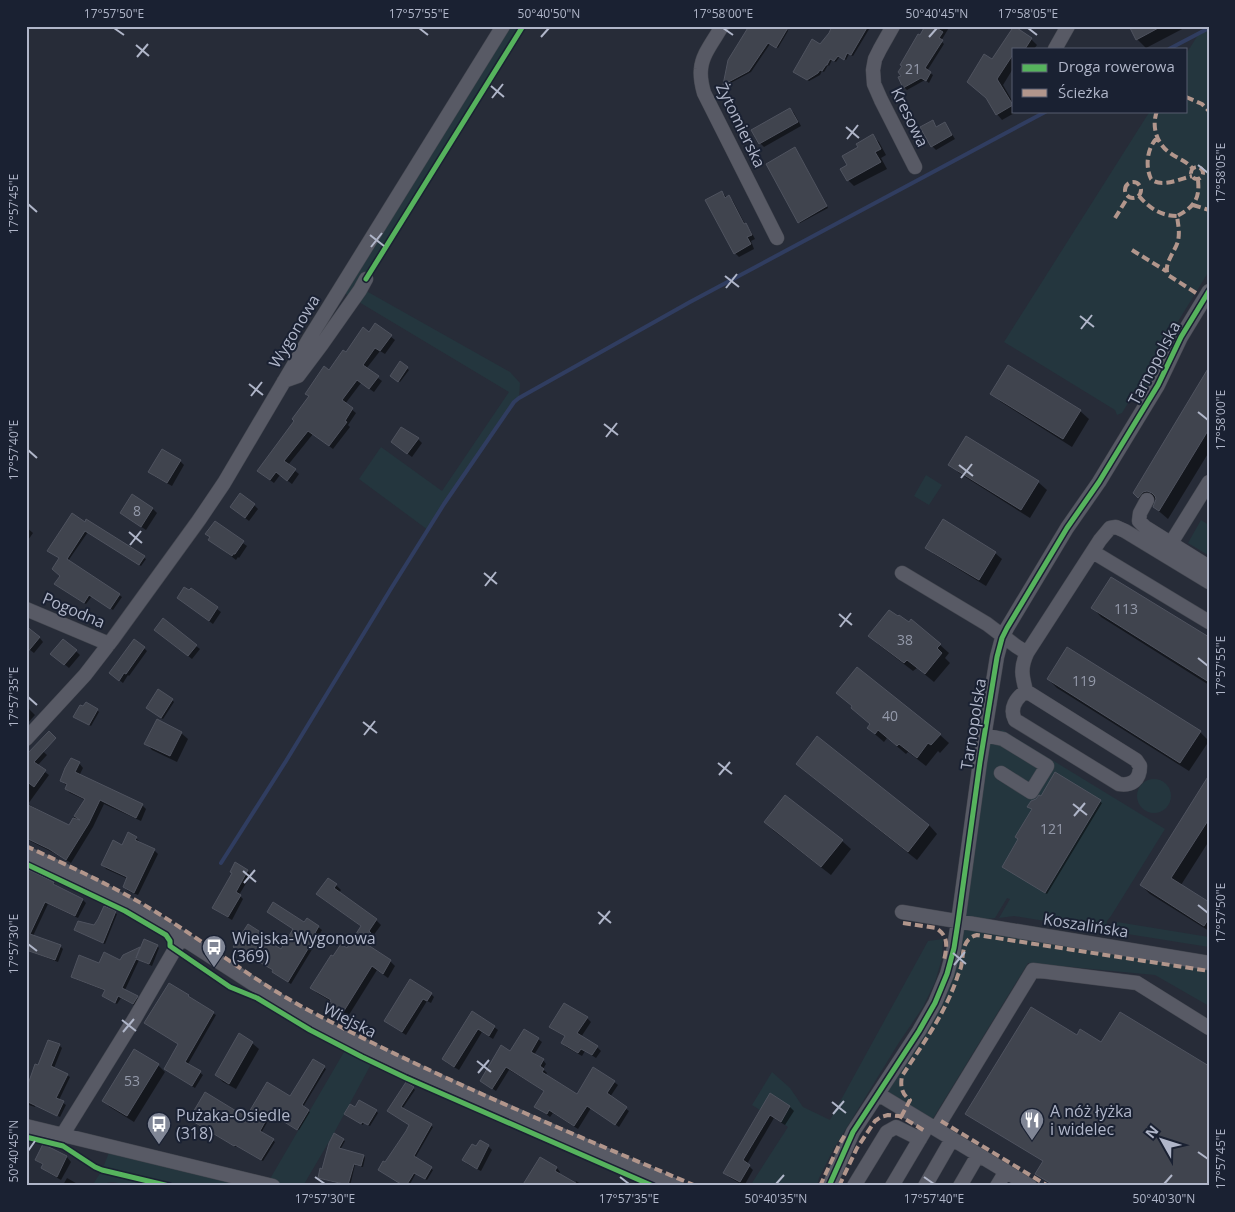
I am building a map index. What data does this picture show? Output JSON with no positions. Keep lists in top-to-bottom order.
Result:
{
  "streets": {
    "street": [
      "Kresowa",
      "Żytomierska",
      "Wygonowa",
      "Tarnopolska",
      "Pogodna",
      "Koszalińska",
      "Wiejska"
    ]
  },
  "crossings": [
    ["Wygonowa", "Pogodna"],
    ["Tarnopolska", "Koszalińska"]
  ],
  "places": {
    "bus stop": ["Wiejska-Wygonowa (369)", "Pużaka-Osiedle (318)"],
    "restaurant": ["A nóż łyżka i widelec"]
  },
  "house_numbers": [
    "21",
    "8",
    "113",
    "38",
    "119",
    "40",
    "121",
    "53"
  ],
  "legend": ["Droga rowerowa", "Ścieżka"],
  "north": "top left",
  "coordinates": [
    "17°57'50\"E",
    "17°57'55\"E",
    "50°40'50\"N",
    "17°58'00\"E",
    "50°40'45\"N",
    "17°58'05\"E",
    "17°57'45\"E",
    "17°57'40\"E",
    "17°57'35\"E",
    "17°57'30\"E",
    "50°40'35\"N",
    "50°40'30\"N"
  ]
}
